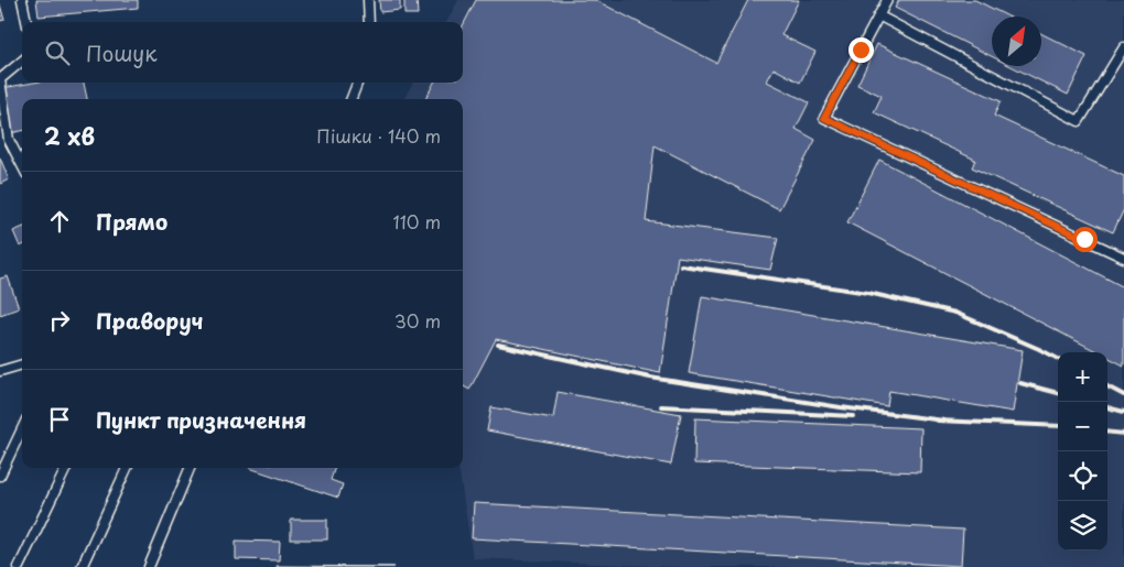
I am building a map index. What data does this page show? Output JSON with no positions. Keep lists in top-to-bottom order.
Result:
{
  "north": "top right",
  "page": {
    "search": "Пошук",
    "heading": ["2 хв", "Пішки · 140 m"],
    "list": [
      ["Прямо", "110 m"],
      ["Праворуч", "30 m"],
      "Пункт призначення"
    ],
    "map_buttons": ["+", "−"]
  }
}
